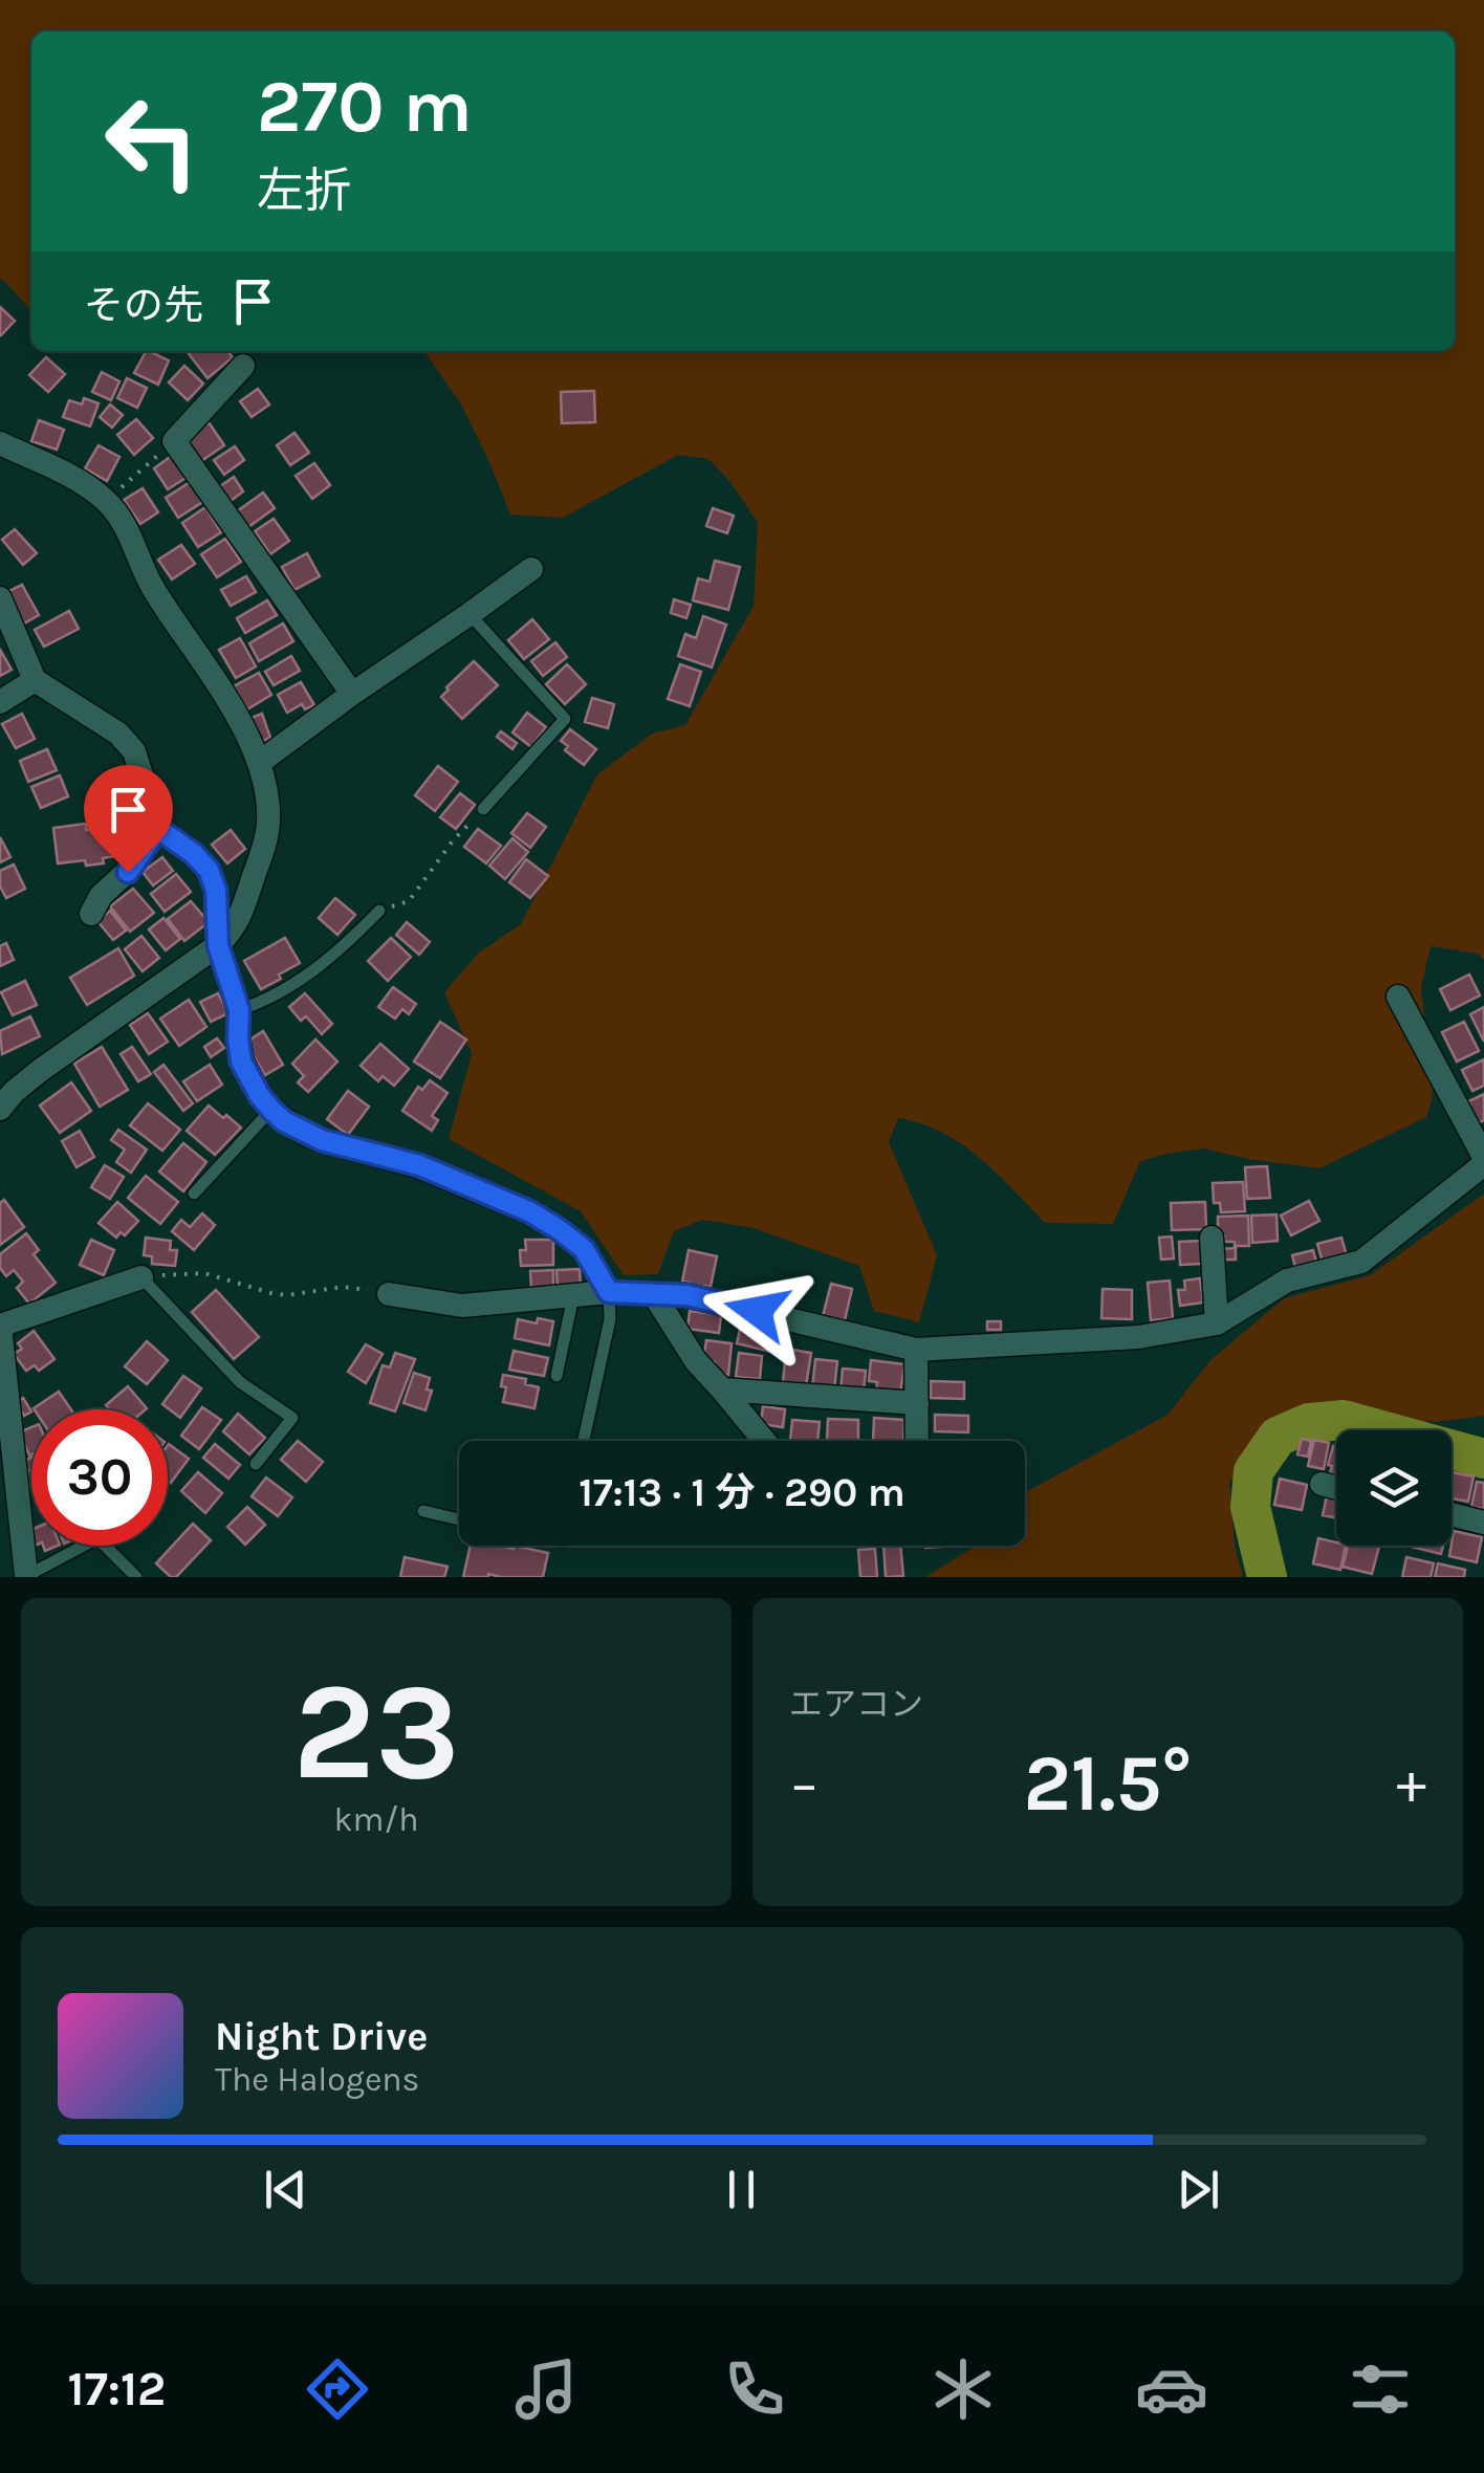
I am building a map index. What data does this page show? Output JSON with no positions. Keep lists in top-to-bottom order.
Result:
{
  "page": {
    "turn": ["270 m", "左折"],
    "then": "その先",
    "limit": "30",
    "trip": "17:13 · 1 分 · 290 m",
    "tile": [
      ["23", "km/h"],
      "エアコン"
    ],
    "heat": ["−", "21.5°", "+"],
    "song": ["Night Drive", "The Halogens"],
    "tabs": "17:12"
  }
}
